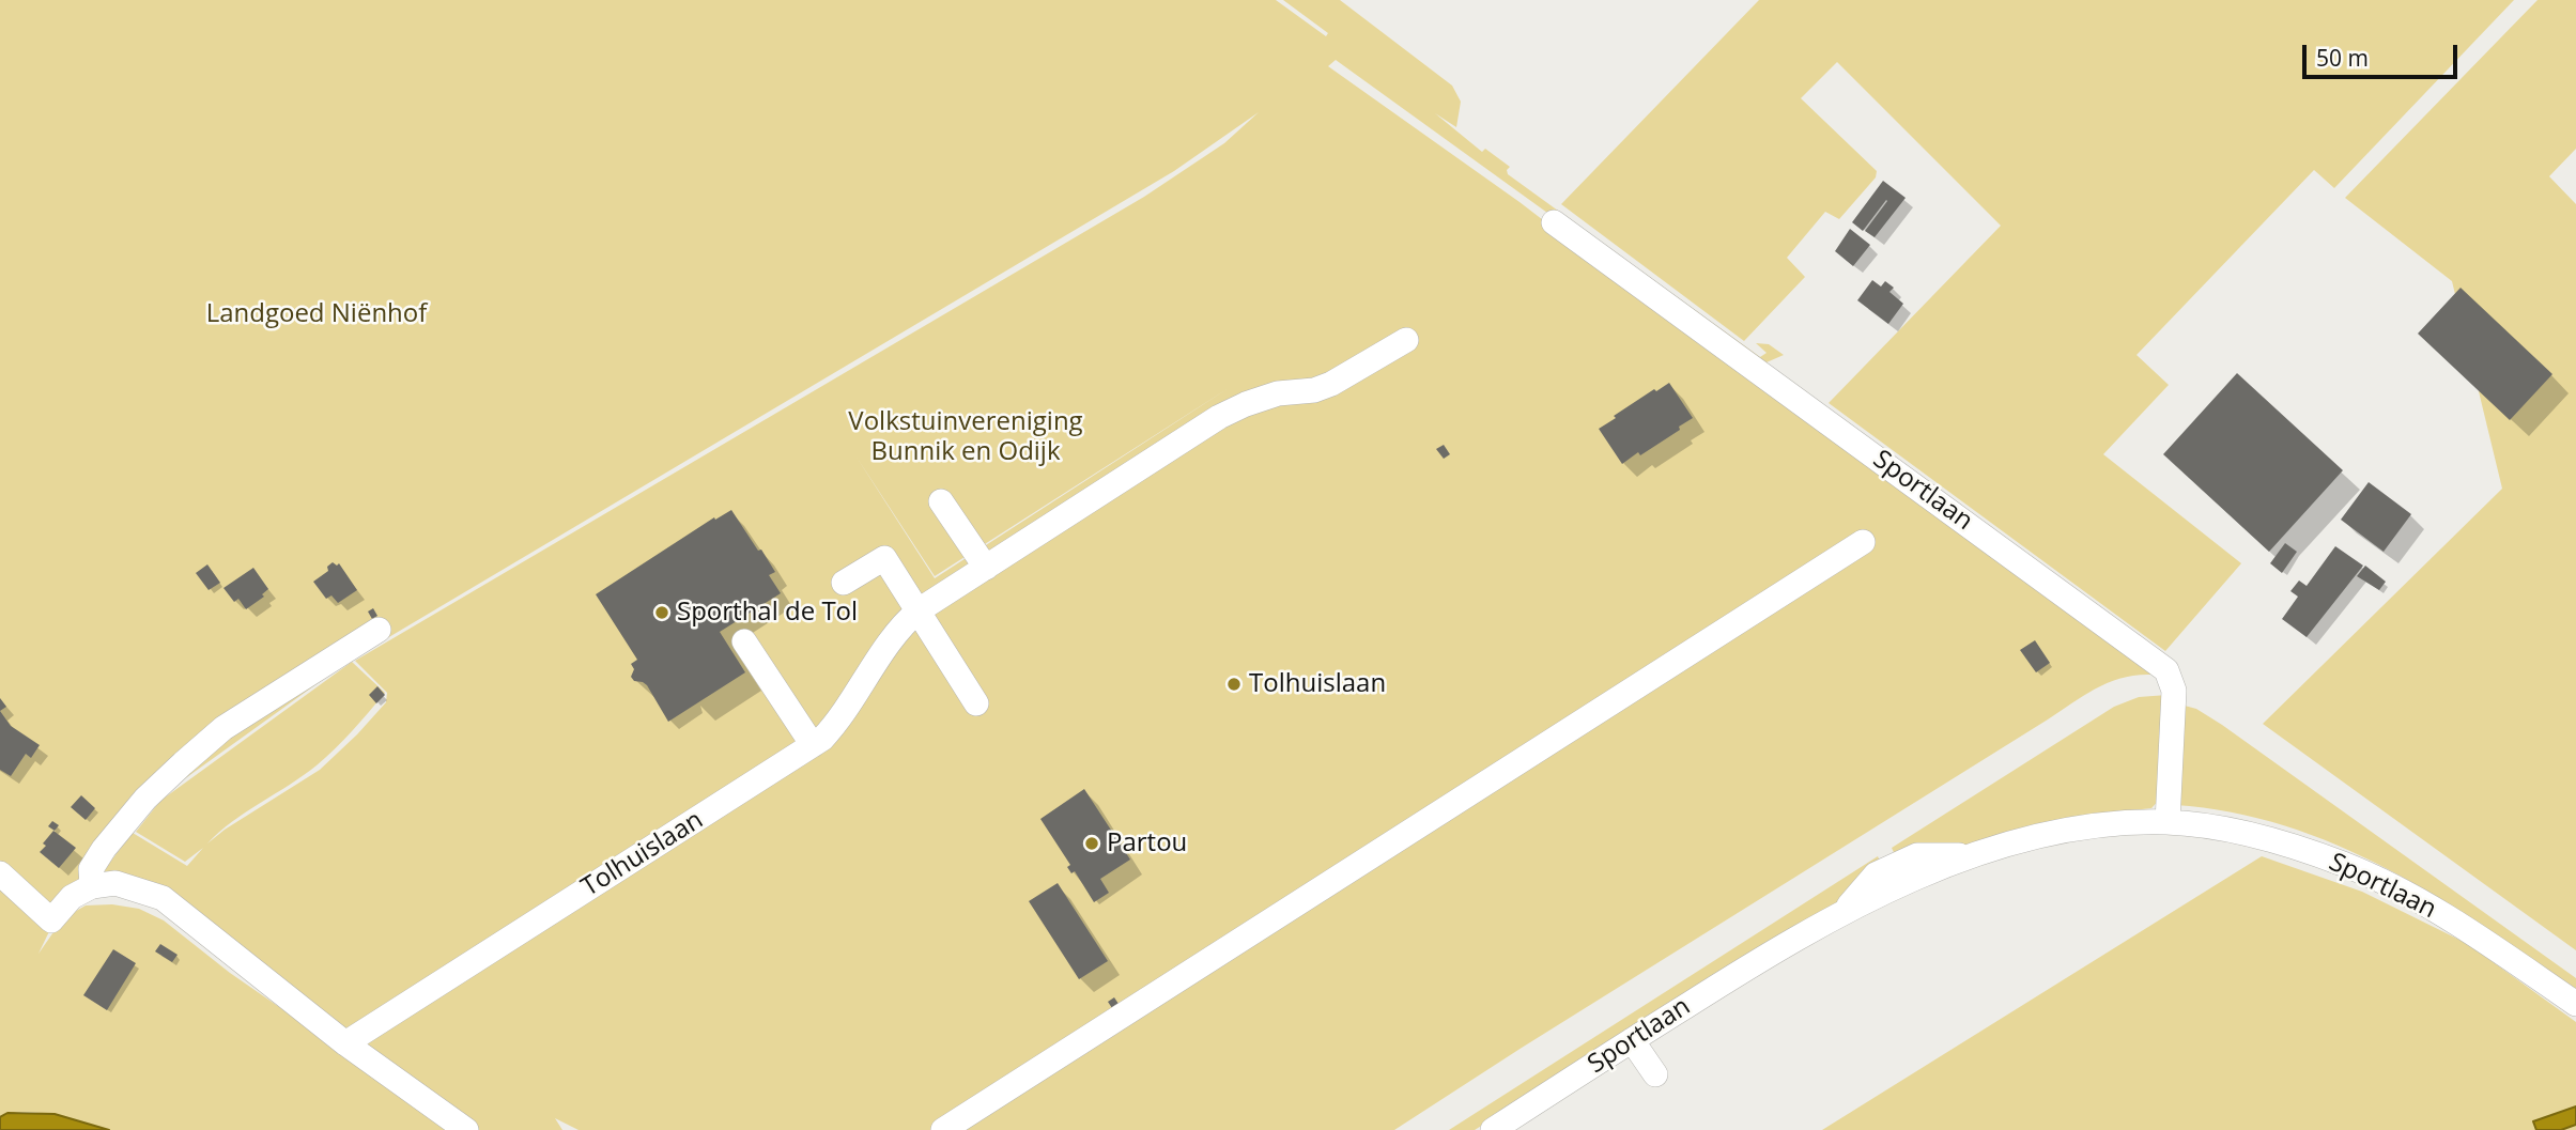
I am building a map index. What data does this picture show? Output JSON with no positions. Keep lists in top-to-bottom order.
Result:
{
  "streets": {
    "street": ["Sportlaan", "Tolhuislaan"]
  },
  "parks": ["Landgoed Niënhof", "Volkstuinvereniging Bunnik en Odijk"],
  "places": ["Sporthal de Tol", "Tolhuislaan", "Partou"],
  "scale_bar": "50 m"
}
